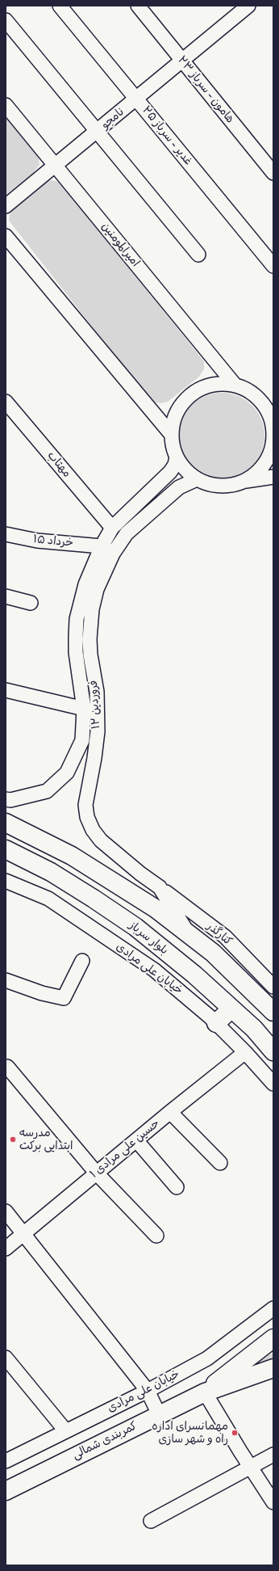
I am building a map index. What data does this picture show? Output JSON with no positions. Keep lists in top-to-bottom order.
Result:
{
  "streets": {
    "highway": ["بلوار سرباز", "کمربندی شمالی"],
    "street": [
      "هامون - سرباز ۲۳",
      "نامجو",
      "غدیر - سرباز ۲۵",
      "امیرالمومنین",
      "مهتاب",
      "۱۵ خرداد",
      "۱۲ فروردین",
      "کنارگذر",
      "خیابان علی مرادی",
      "حسین علی مرادی ۱"
    ]
  },
  "crossings": [
    ["هامون - سرباز ۲۳", "نامجو"],
    ["نامجو", "غدیر - سرباز ۲۵"],
    ["نامجو", "امیرالمومنین"],
    ["امیرالمومنین", "۱۲ فروردین"],
    ["مهتاب", "۱۲ فروردین"],
    ["۱۵ خرداد", "۱۲ فروردین"],
    ["۱۲ فروردین", "کنارگذر"],
    ["خیابان علی مرادی", "حسین علی مرادی ۱"]
  ],
  "places": ["مدرسه ابتدایی برکت", "مهمانسراى اداره راه و شهر سازى"]
}
